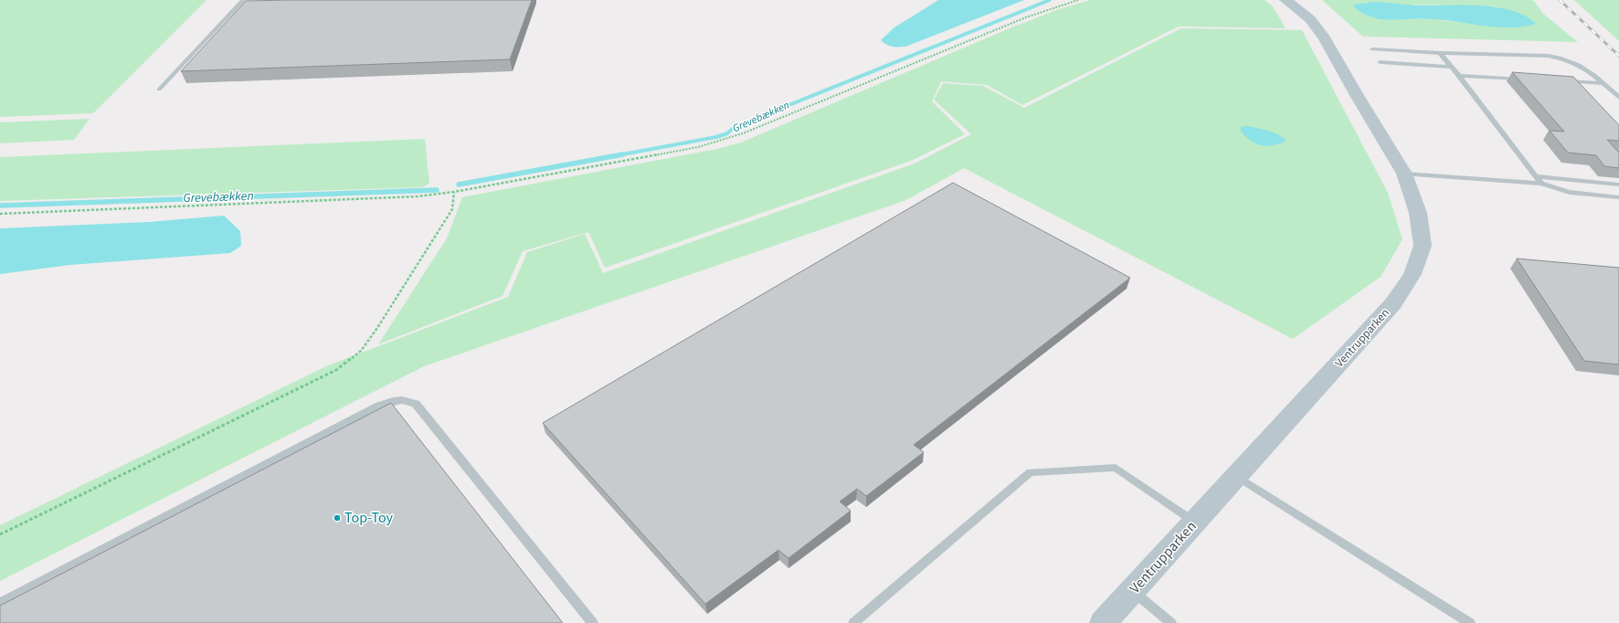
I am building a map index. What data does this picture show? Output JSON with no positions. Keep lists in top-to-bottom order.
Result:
{
  "streets": {
    "street": ["Ventrupparken"]
  },
  "water": ["Grevebækken"],
  "places": ["Top-Toy"]
}
